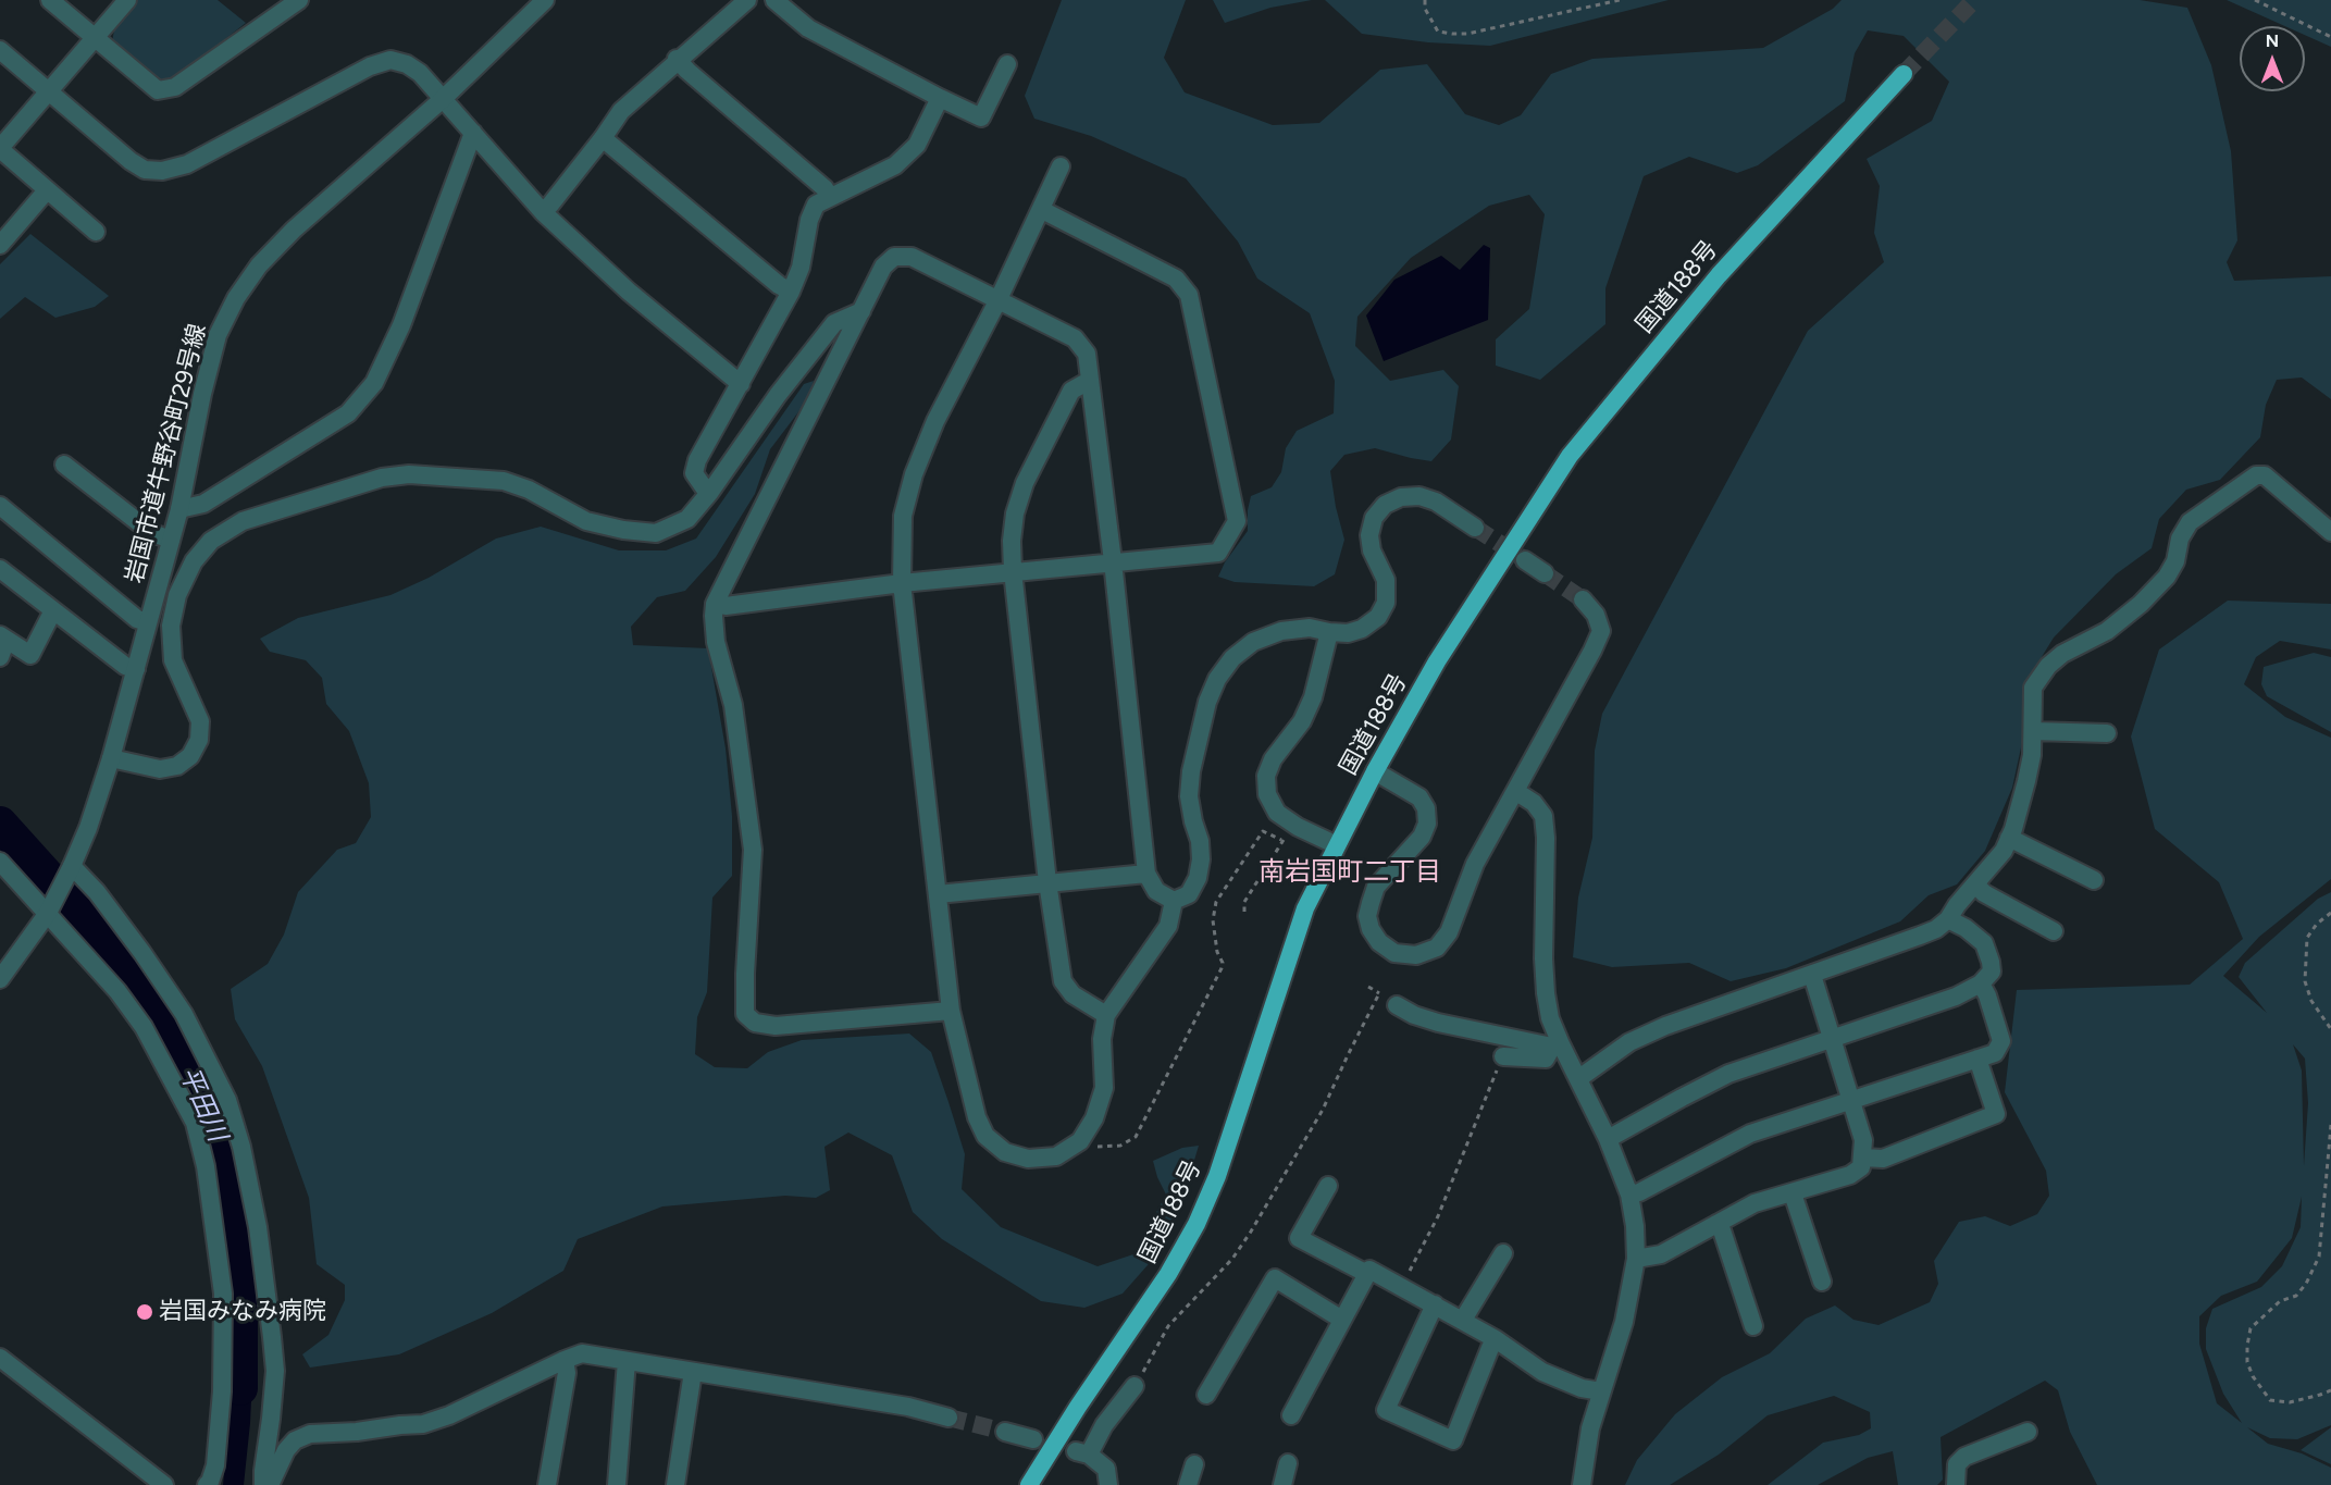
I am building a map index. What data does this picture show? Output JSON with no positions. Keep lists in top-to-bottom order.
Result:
{
  "streets": {
    "highway": ["国道188号"],
    "street": ["岩国市道牛野谷町29号線"]
  },
  "districts": ["南岩国町二丁目"],
  "water": ["平田川"],
  "places": ["岩国みなみ病院"],
  "north": "top"
}
